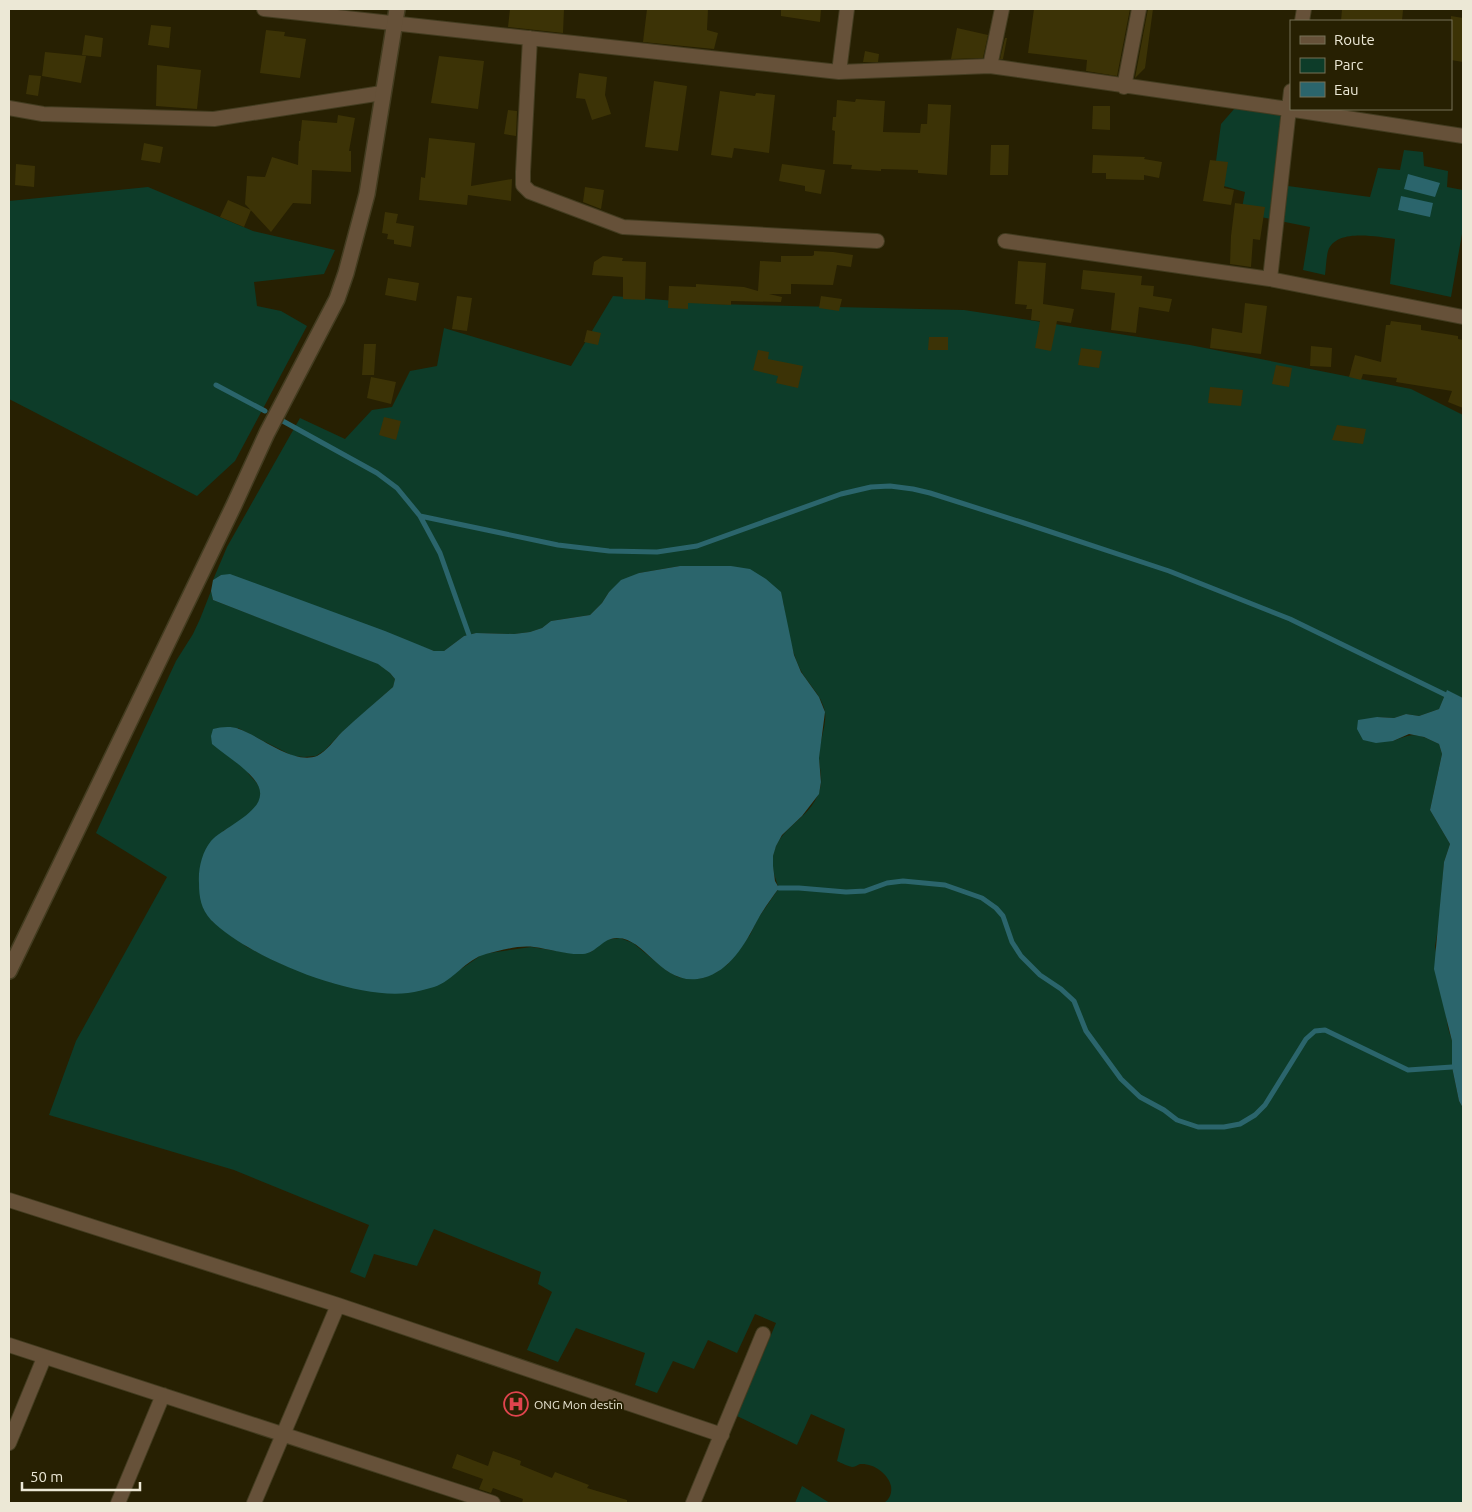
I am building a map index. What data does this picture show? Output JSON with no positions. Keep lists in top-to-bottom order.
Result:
{
  "places": {
    "hospital": ["ONG Mon destin"]
  },
  "legend": ["Route", "Parc", "Eau"],
  "scale_bar": "50 m"
}
